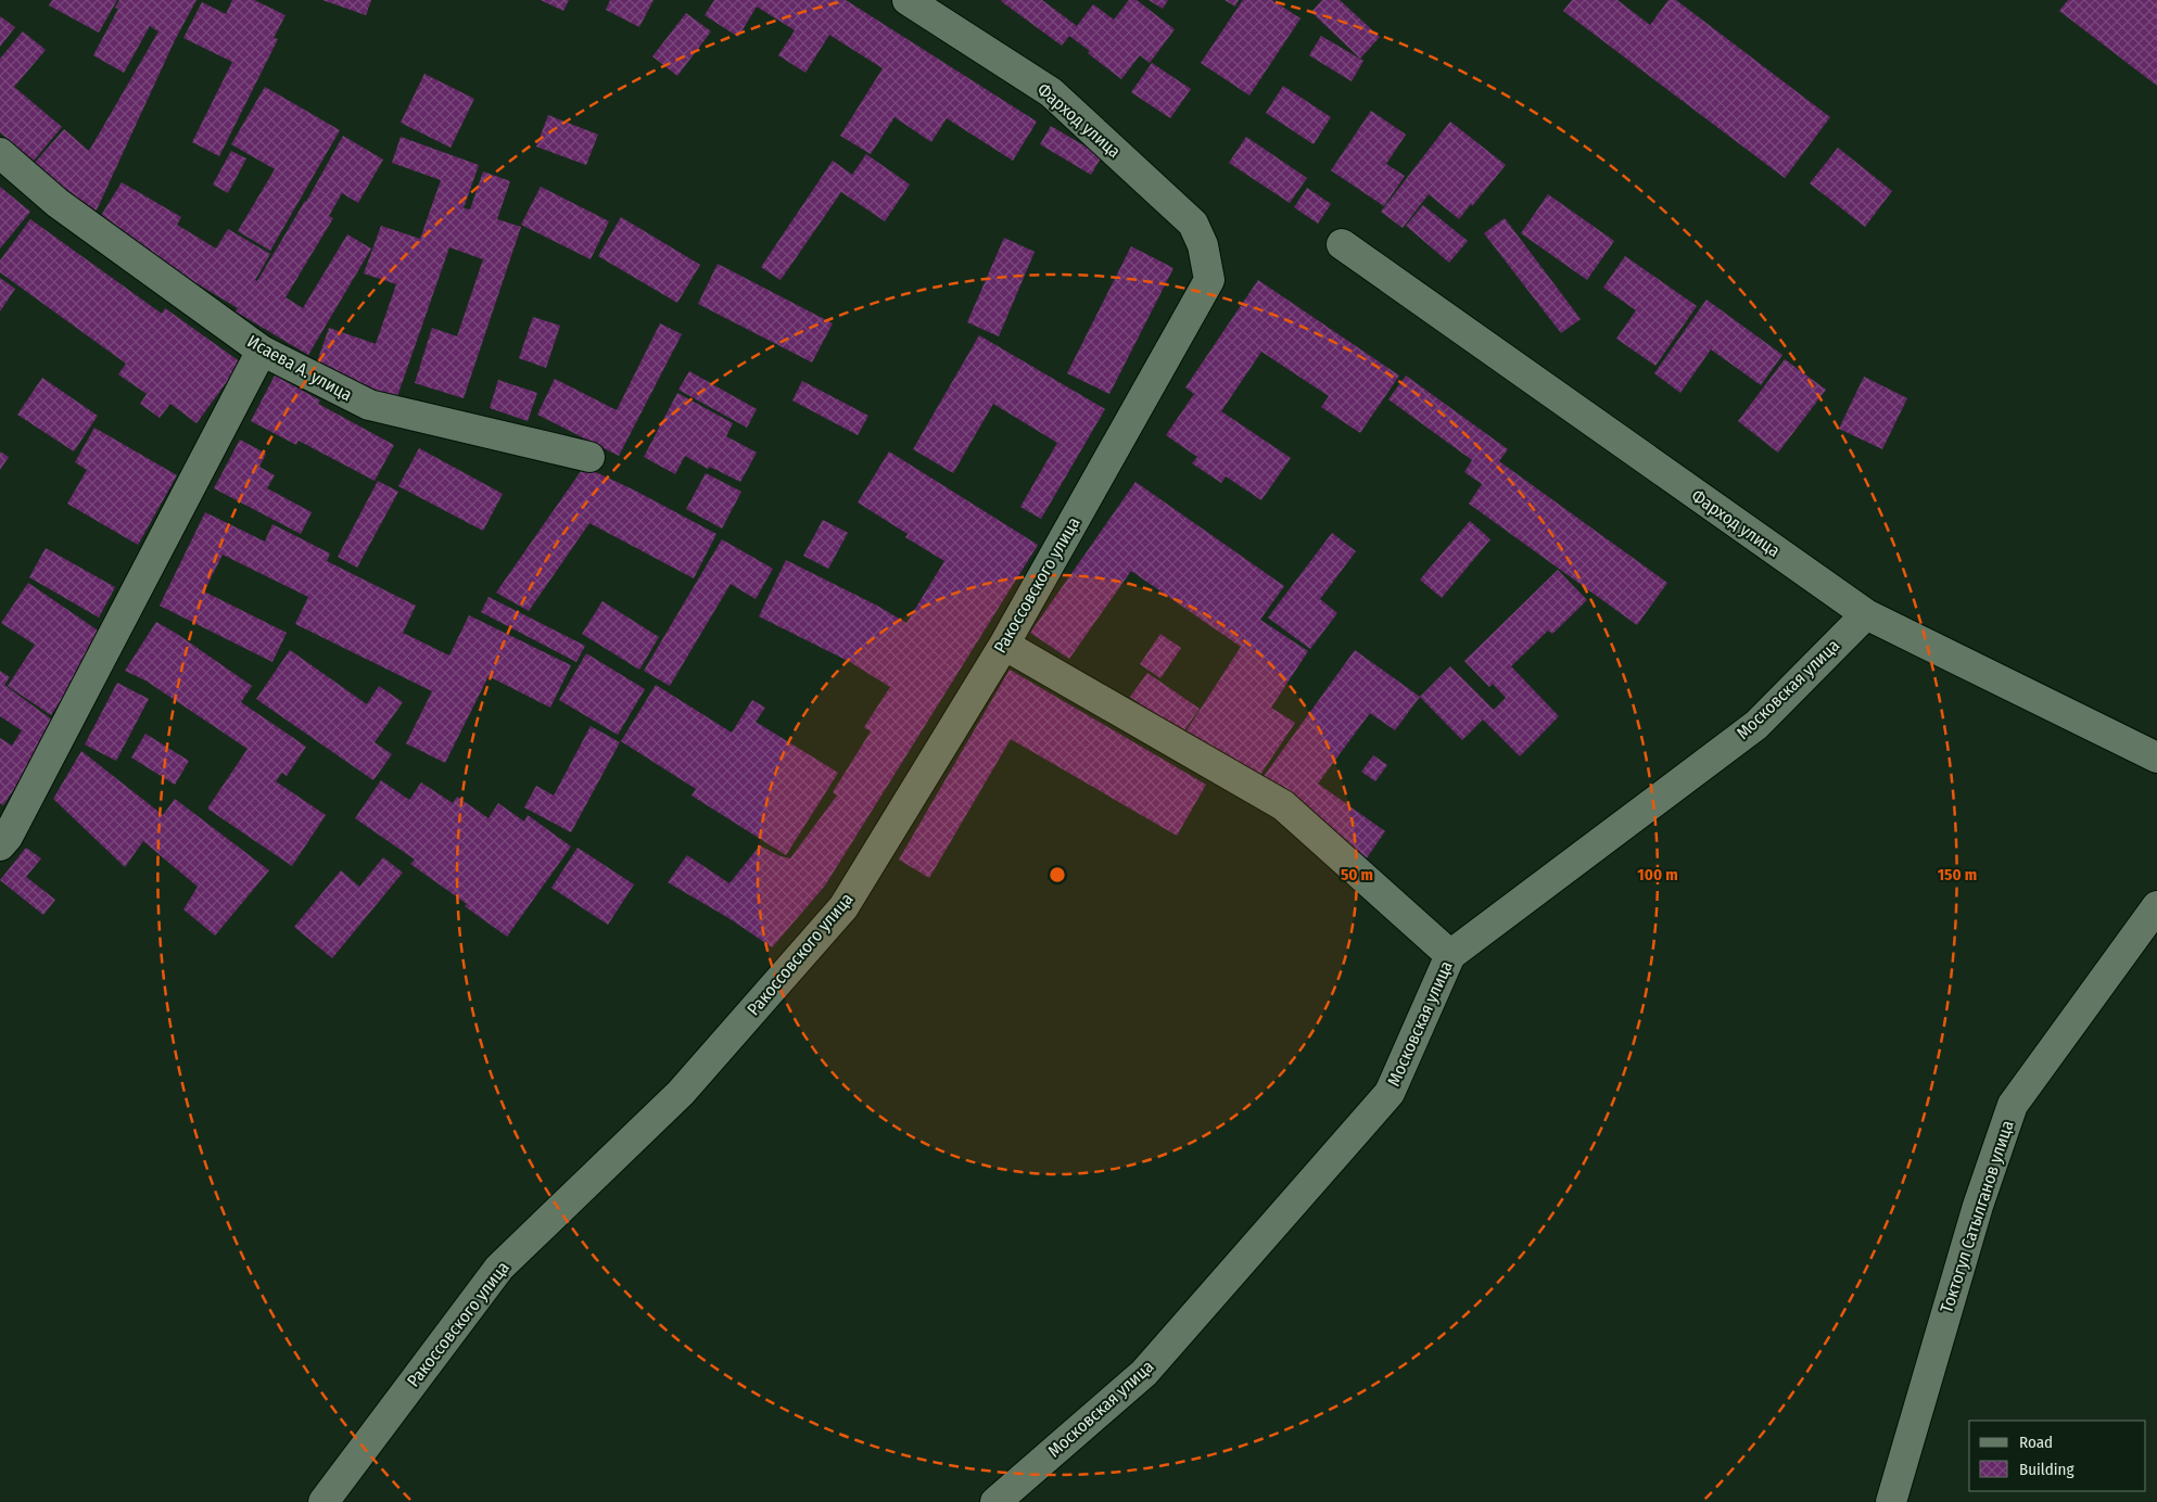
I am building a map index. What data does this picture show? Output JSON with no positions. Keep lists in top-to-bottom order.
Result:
{
  "streets": {
    "street": [
      "Фарход улица",
      "Исаева А. улица",
      "Ракоссовского улица",
      "Московская улица",
      "Токтогул Сатылганов улица"
    ]
  },
  "crossings": [
    ["Фарход улица", "Ракоссовского улица"],
    ["Фарход улица", "Московская улица"]
  ],
  "legend": ["Road", "Building"],
  "rings": ["50 m", "100 m", "150 m"]
}
